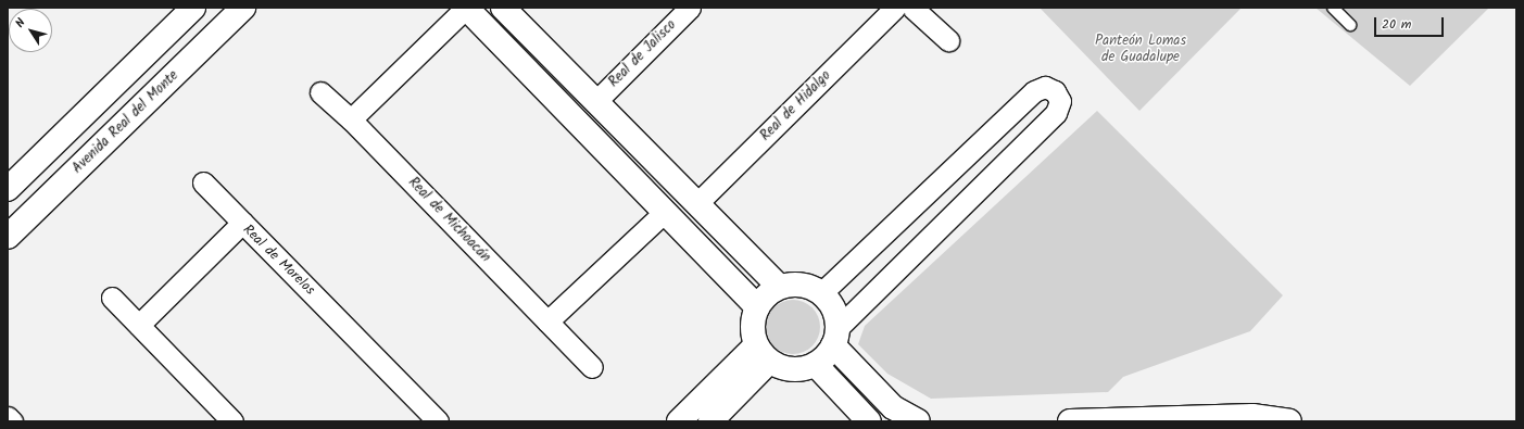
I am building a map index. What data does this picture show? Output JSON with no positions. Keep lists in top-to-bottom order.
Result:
{
  "streets": {
    "street": [
      "Real de Jalisco",
      "Real de Hidalgo",
      "Avenida Real del Monte",
      "Real de Michoacán",
      "Real de Morelos"
    ]
  },
  "parks": ["Panteón Lomas de Guadalupe"],
  "scale_bar": "20 m",
  "north": "top left"
}
